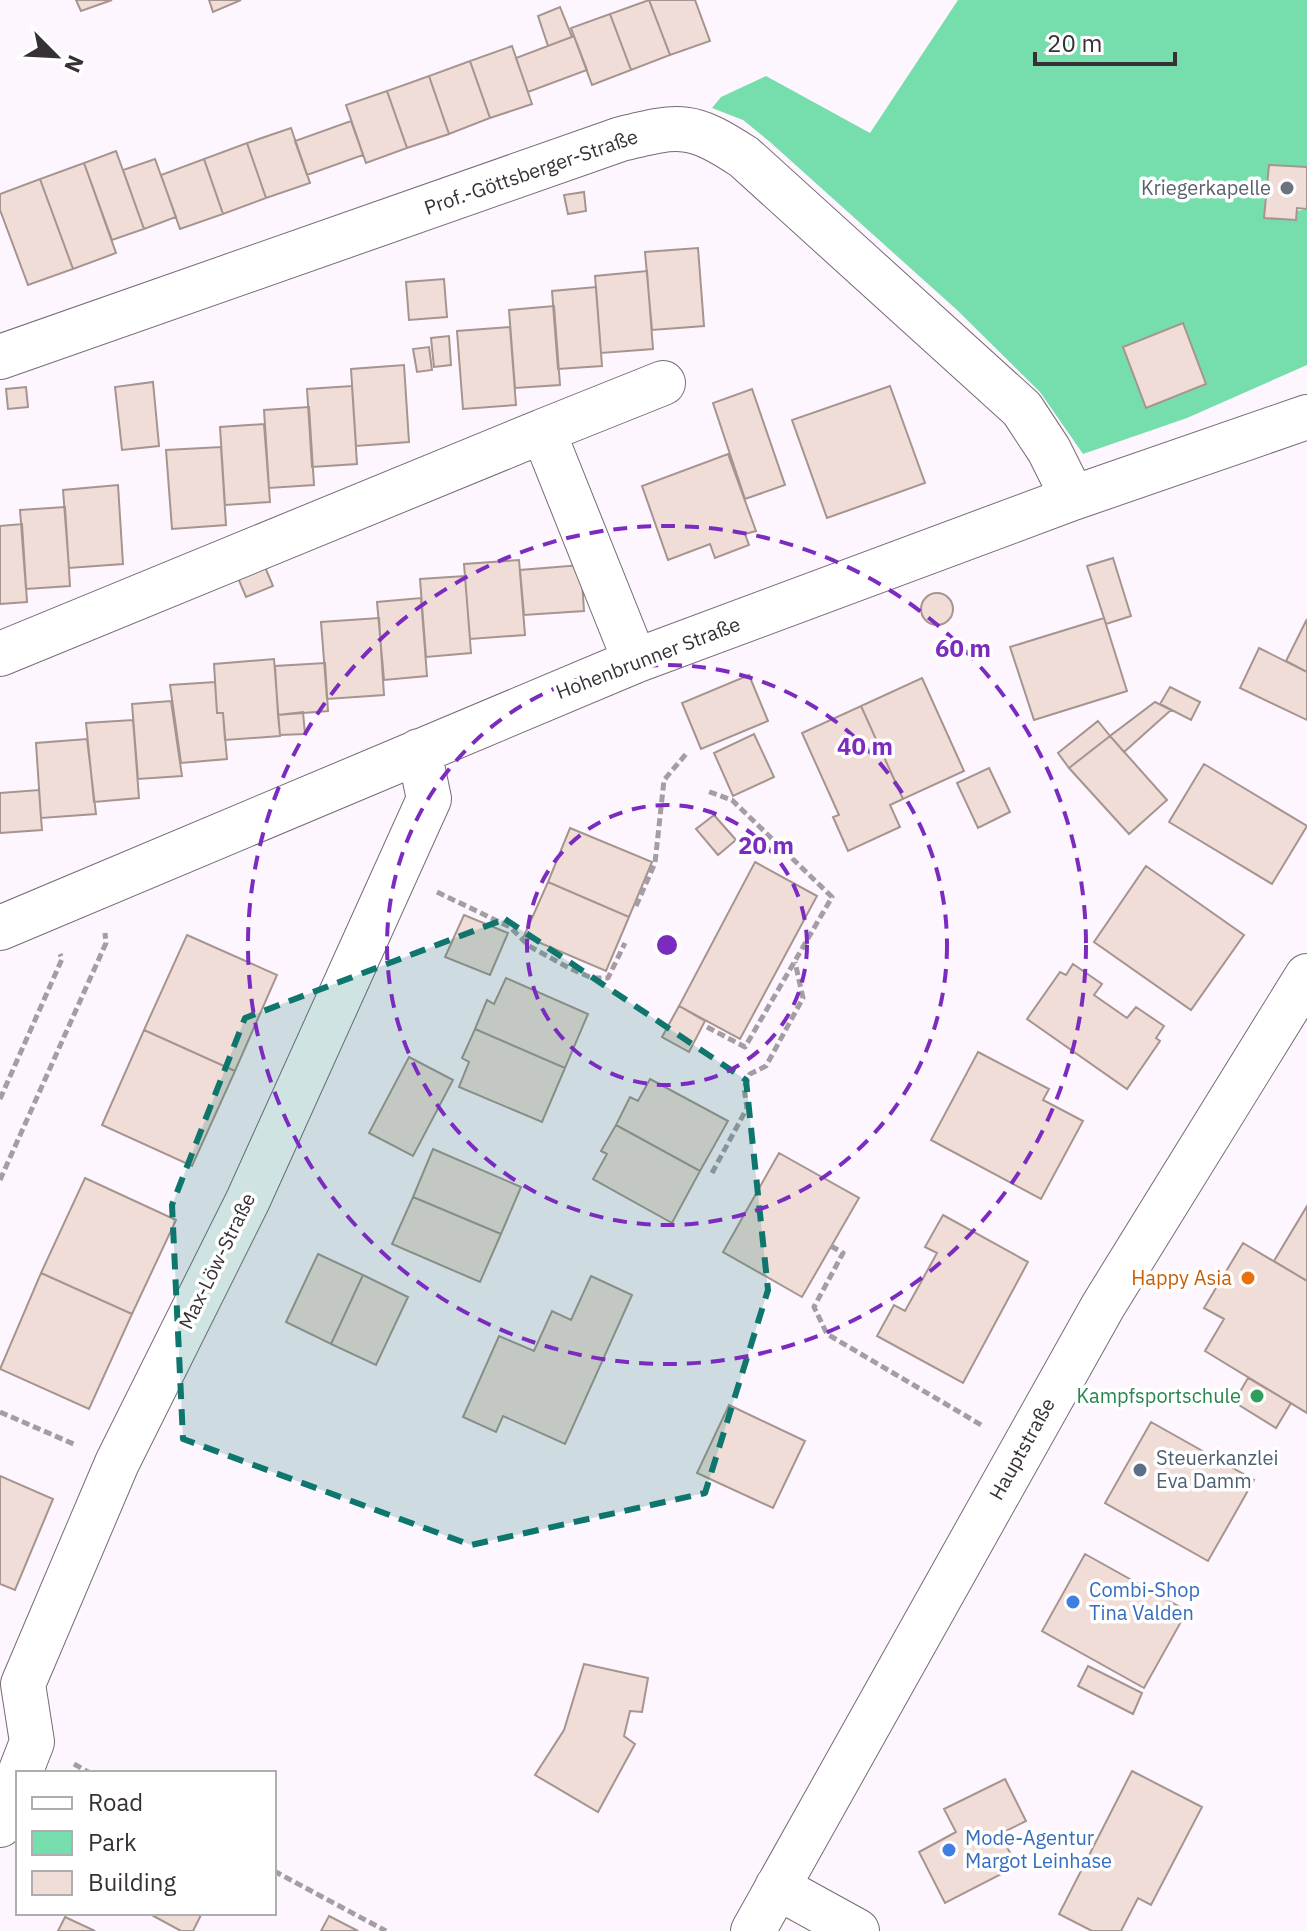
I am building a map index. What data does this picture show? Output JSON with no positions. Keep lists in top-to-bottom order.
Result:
{
  "streets": {
    "street": [
      "Prof.-Göttsberger-Straße",
      "Hohenbrunner Straße",
      "Max-Löw-Straße",
      "Hauptstraße"
    ]
  },
  "crossings": [
    ["Prof.-Göttsberger-Straße", "Hohenbrunner Straße"],
    ["Hohenbrunner Straße", "Max-Löw-Straße"]
  ],
  "places": [
    "Kriegerkapelle",
    "Happy Asia",
    "Kampfsportschule",
    "Steuerkanzlei Eva Damm",
    "Combi-Shop Tina Valden",
    "Mode-Agentur Margot Leinhase"
  ],
  "legend": ["Road", "Park", "Building"],
  "scale_bar": "20 m",
  "north": "bottom right",
  "rings": ["60 m", "40 m", "20 m"]
}
